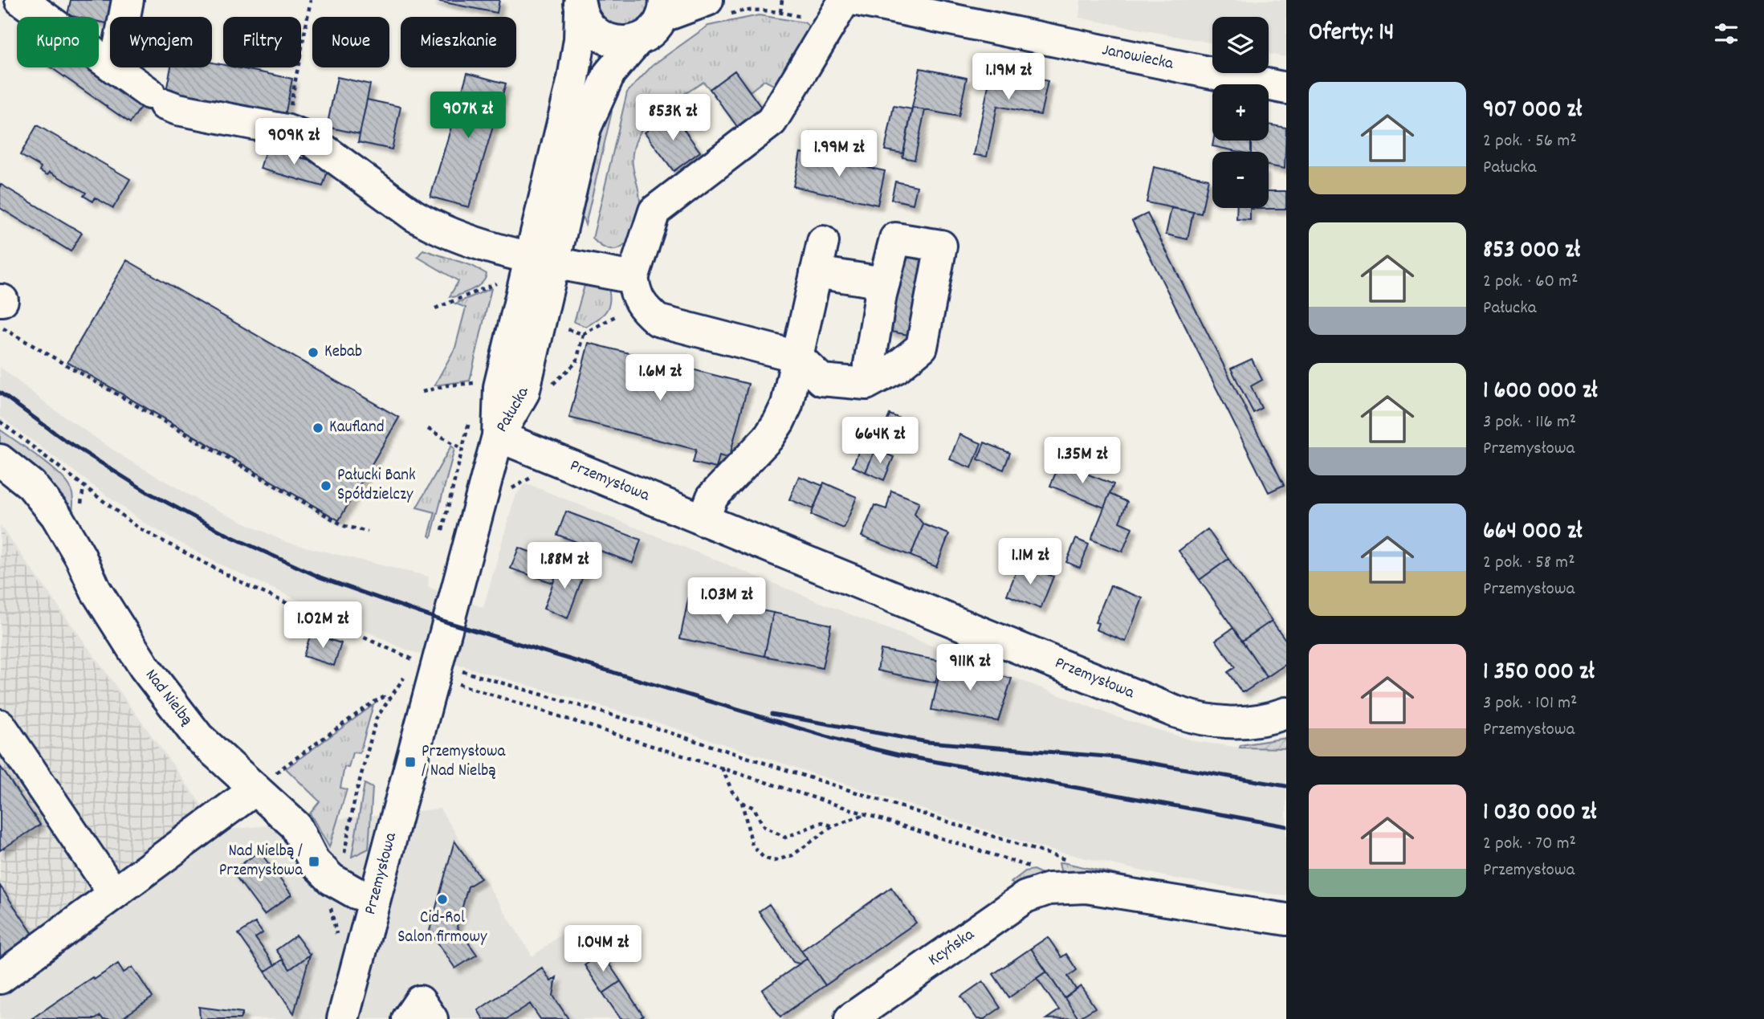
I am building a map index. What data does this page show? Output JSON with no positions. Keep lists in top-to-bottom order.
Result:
{
  "streets": {
    "street": [
      "Janowiecka",
      "Pałucka",
      "Przemysłowa",
      "Nad Nielbą",
      "Kcyńska"
    ]
  },
  "crossings": [
    ["Pałucka", "Przemysłowa"],
    ["Przemysłowa", "Nad Nielbą"]
  ],
  "places": {
    "other": [
      "Kebab",
      "Kaufland",
      "Pałucki Bank Spółdzielczy",
      "Cid-Rol Salon firmowy"
    ],
    "transit": ["Przemysłowa / Nad Nielbą", "Nad Nielbą / Przemysłowa"]
  },
  "page": {
    "heading": "Oferty: 14",
    "map_buttons": ["+", "−"],
    "chip": [
      "Kupno",
      "Wynajem",
      "Filtry",
      "Nowe",
      "Mieszkanie"
    ],
    "price": [
      "1.19M zł",
      "907K zł",
      "853K zł",
      "909K zł",
      "1.99M zł",
      "1.6M zł",
      "664K zł",
      "1.35M zł",
      "1.1M zł",
      "1.88M zł",
      "1.03M zł",
      "1.02M zł",
      "911K zł",
      "1.04M zł"
    ],
    "list": [
      {
        "name": "907 000 zł",
        "note": "2 pok. · 56 m² · Pałucka"
      },
      {
        "name": "853 000 zł",
        "note": "2 pok. · 60 m² · Pałucka"
      },
      {
        "name": "1 600 000 zł",
        "note": "3 pok. · 116 m² · Przemysłowa"
      },
      {
        "name": "664 000 zł",
        "note": "2 pok. · 58 m² · Przemysłowa"
      },
      {
        "name": "1 350 000 zł",
        "note": "3 pok. · 101 m² · Przemysłowa"
      },
      {
        "name": "1 030 000 zł",
        "note": "2 pok. · 70 m² · Przemysłowa"
      }
    ]
  }
}
